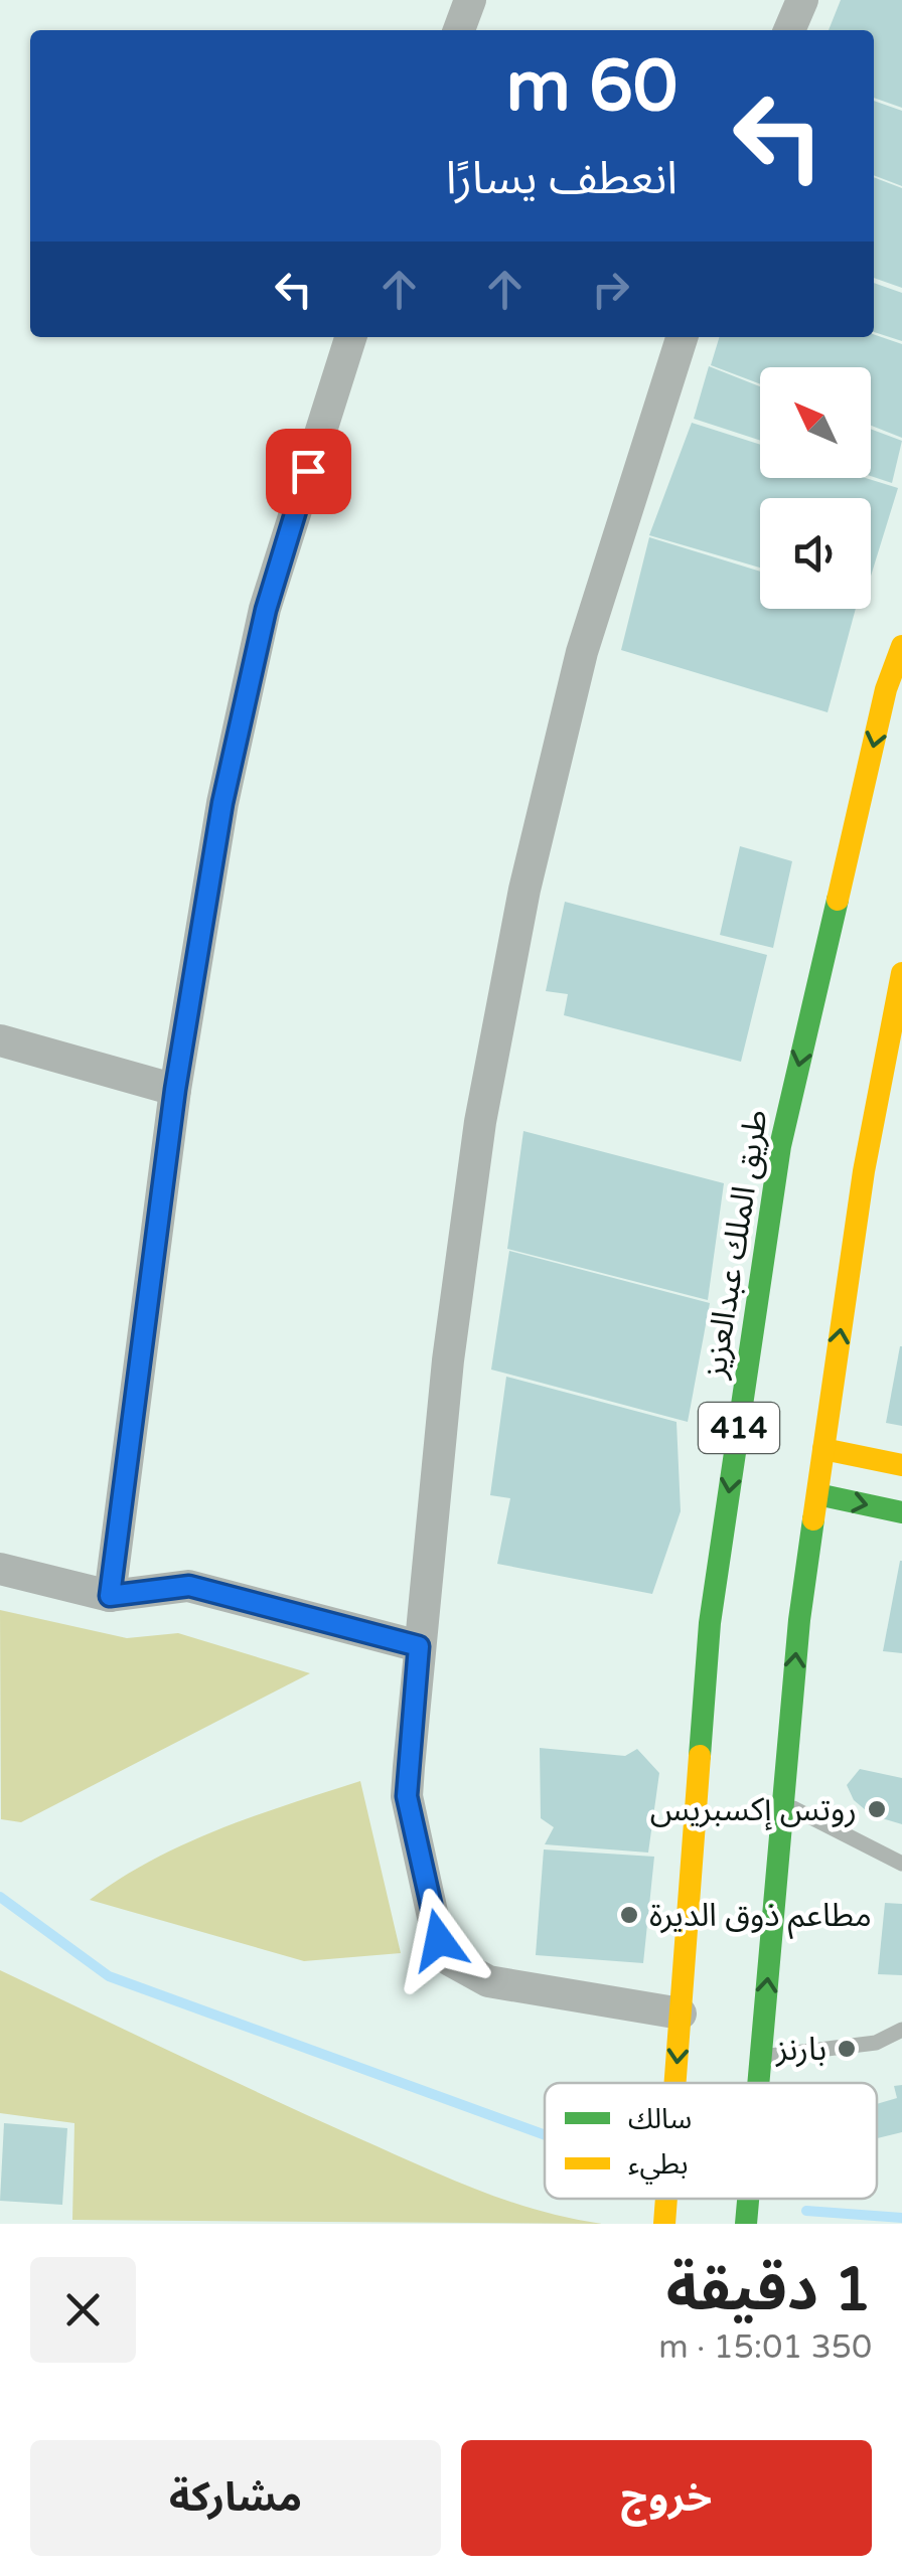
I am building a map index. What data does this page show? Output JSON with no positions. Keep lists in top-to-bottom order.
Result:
{
  "streets": {
    "main road": ["طريق الملك عبدالعزيز", "414"]
  },
  "places": ["روتس إكسبريس", "مطاعم ذوق الديرة", "بارنز"],
  "legend": ["سالك", "بطيء"],
  "north": "top left",
  "page": {
    "turn": ["60 m", "انعطف يسارًا"],
    "heading": ["1 دقيقة", "350 m · 15:01"],
    "buttons": ["خروج", "مشاركة"]
  }
}
